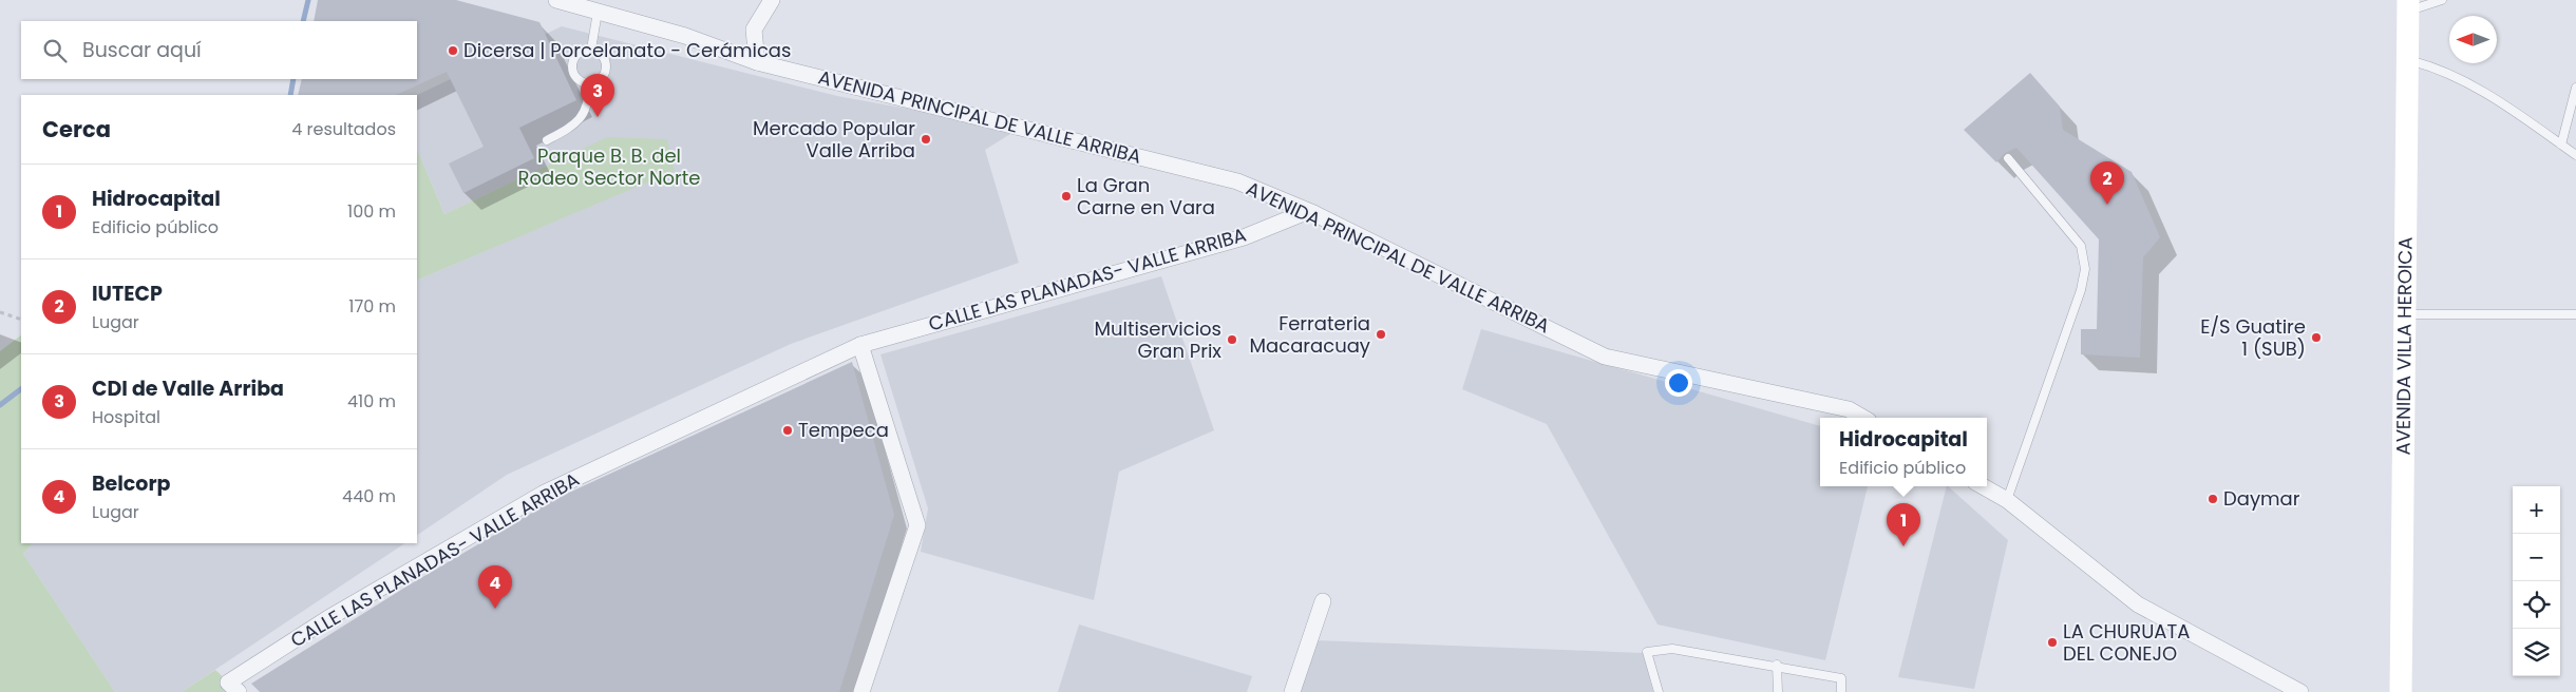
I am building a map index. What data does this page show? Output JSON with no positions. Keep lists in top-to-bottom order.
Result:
{
  "streets": {
    "main road": ["AVENIDA VILLA HEROICA"],
    "street": ["AVENIDA PRINCIPAL DE VALLE ARRIBA", "CALLE LAS PLANADAS- VALLE ARRIBA"]
  },
  "crossings": [
    ["AVENIDA PRINCIPAL DE VALLE ARRIBA", "CALLE LAS PLANADAS- VALLE ARRIBA"]
  ],
  "parks": ["Parque B. B. del Rodeo Sector Norte"],
  "places": [
    "Dicersa | Porcelanato - Cerámicas",
    "Mercado Popular Valle Arriba",
    "La Gran Carne en Vara",
    "Ferrateria Macaracuay",
    "E/S Guatire 1 (SUB)",
    "Multiservicios Gran Prix",
    "Tempeca",
    "Daymar",
    "LA CHURUATA DEL CONEJO"
  ],
  "north": "left",
  "page": {
    "search": "Buscar aquí",
    "pins": [
      "3",
      "2",
      "1",
      "4"
    ],
    "heading": ["Cerca", "4 resultados"],
    "list": [
      {
        "mark": "1",
        "name": "Hidrocapital",
        "note": "Edificio público",
        "value": "100 m"
      },
      {
        "mark": "2",
        "name": "IUTECP",
        "note": "Lugar",
        "value": "170 m"
      },
      {
        "mark": "3",
        "name": "CDI de Valle Arriba",
        "note": "Hospital",
        "value": "410 m"
      },
      {
        "mark": "4",
        "name": "Belcorp",
        "note": "Lugar",
        "value": "440 m"
      }
    ],
    "popup": ["Hidrocapital", "Edificio público"],
    "map_buttons": ["+", "−"]
  }
}
